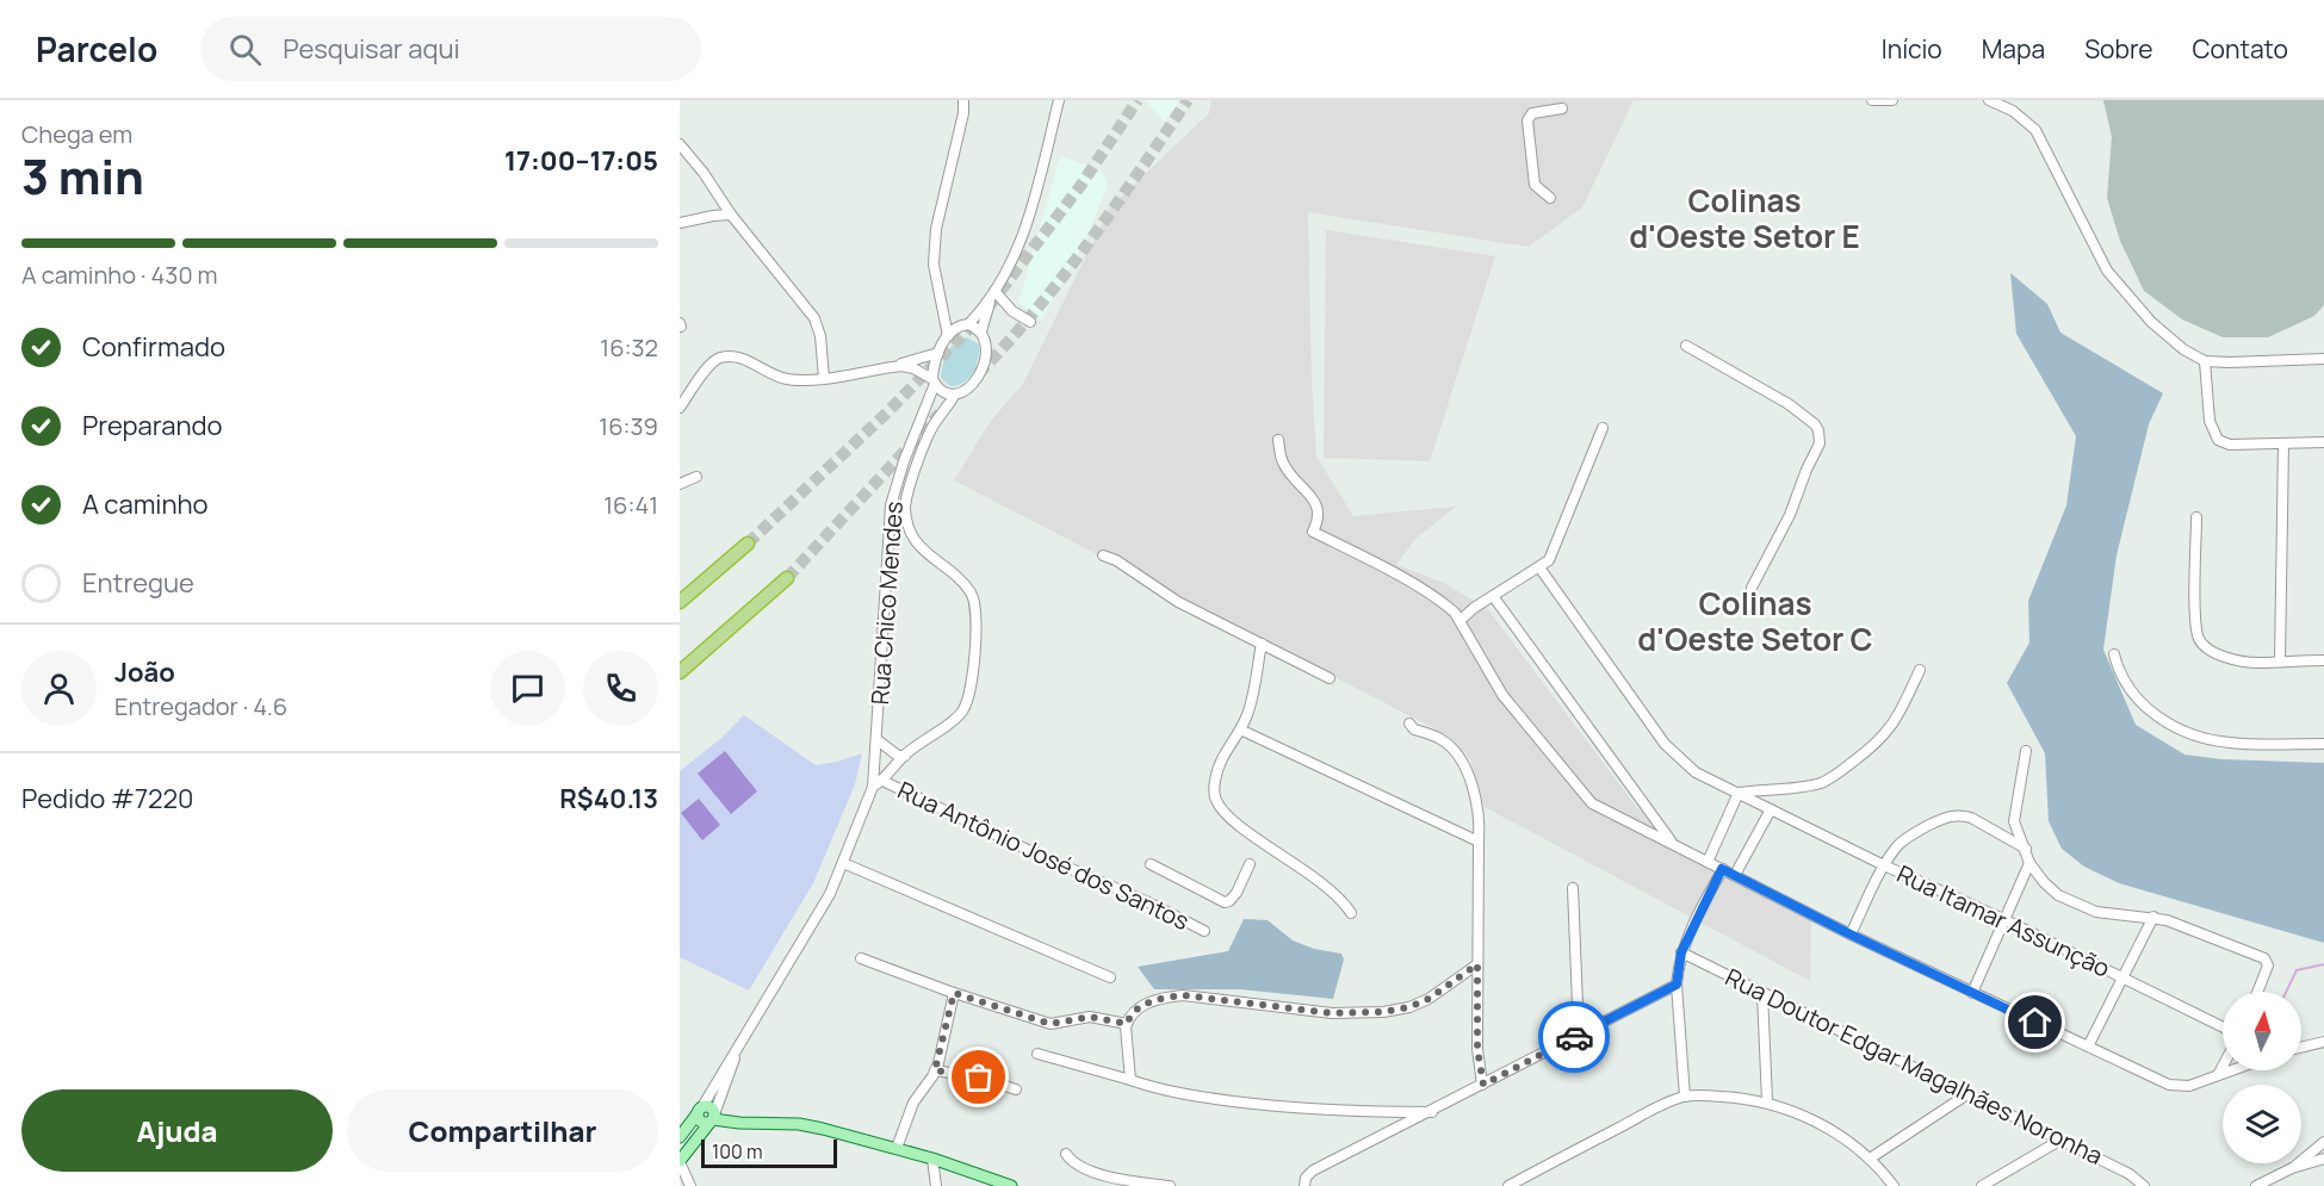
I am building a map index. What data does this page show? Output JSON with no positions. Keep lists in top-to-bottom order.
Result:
{
  "streets": {
    "street": [
      "Rua Chico Mendes",
      "Rua Antônio José dos Santos",
      "Rua Itamar Assunção",
      "Rua Doutor Edgar Magalhães Noronha"
    ]
  },
  "crossings": [
    ["Rua Chico Mendes", "Rua Antônio José dos Santos"]
  ],
  "districts": ["Colinas d'Oeste Setor E", "Colinas d'Oeste Setor C"],
  "scale_bar": "100 m",
  "north": "top",
  "page": {
    "header": "Parcelo",
    "search": "Pesquisar aqui",
    "nav": [
      "Início",
      "Mapa",
      "Sobre",
      "Contato"
    ],
    "heading": ["3 min", "Chega em", "17:00–17:05"],
    "panel": [
      "João",
      "Entregador · 4.6",
      "Pedido #7220",
      "R$40.13"
    ],
    "bar": "A caminho · 430 m",
    "list": [
      ["Confirmado", "16:32"],
      ["Preparando", "16:39"],
      ["A caminho", "16:41"],
      "Entregue"
    ],
    "buttons": ["Ajuda", "Compartilhar"],
    "scale": "100 m"
  }
}
